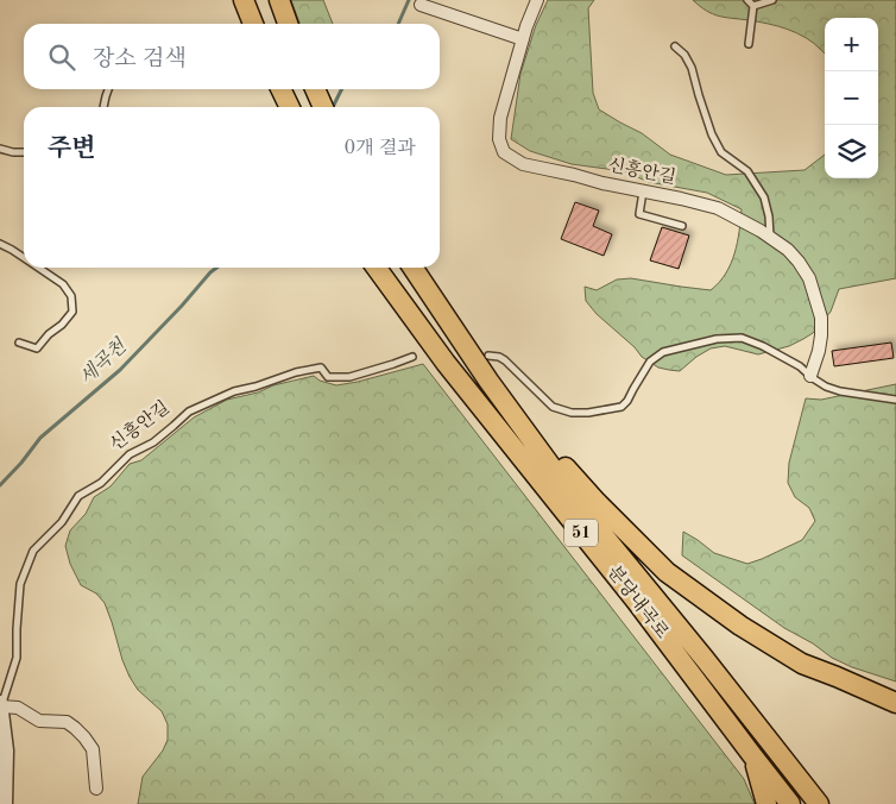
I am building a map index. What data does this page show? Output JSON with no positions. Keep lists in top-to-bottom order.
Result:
{
  "streets": {
    "highway": ["51", "분당내곡로"],
    "street": ["신흥안길"]
  },
  "water": ["세곡천"],
  "page": {
    "map_buttons": ["+", "−"],
    "search": "장소 검색",
    "heading": ["주변", "0개 결과"]
  }
}
